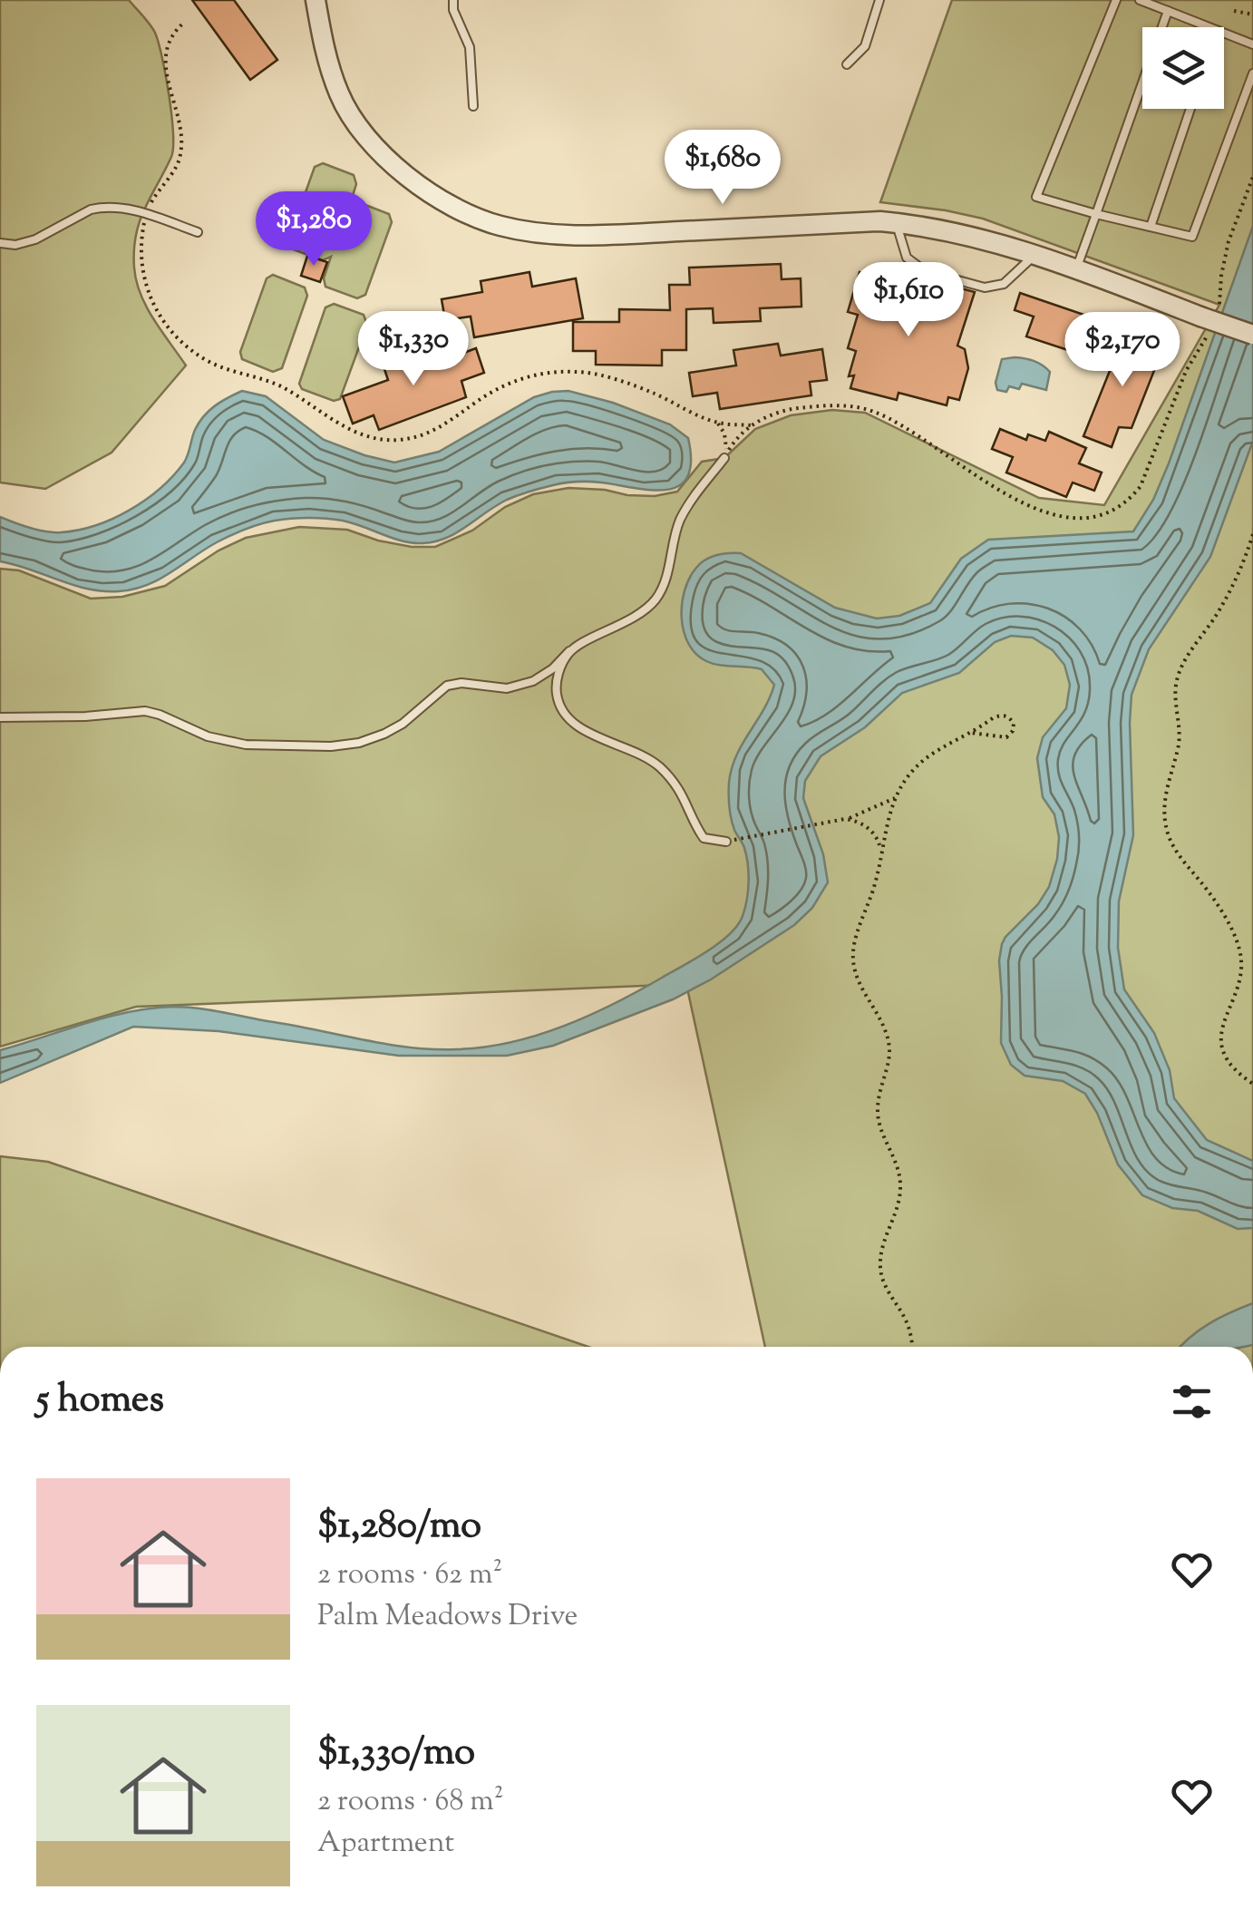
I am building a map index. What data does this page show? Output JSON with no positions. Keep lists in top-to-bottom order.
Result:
{
  "page": {
    "price": [
      "$1,680",
      "$1,280",
      "$1,610",
      "$1,330",
      "$2,170"
    ],
    "heading": "5 homes",
    "list": [
      {
        "name": "$1,280/mo",
        "note": "2 rooms · 62 m² · Palm Meadows Drive"
      },
      {
        "name": "$1,330/mo",
        "note": "2 rooms · 68 m² · Apartment"
      }
    ]
  }
}
